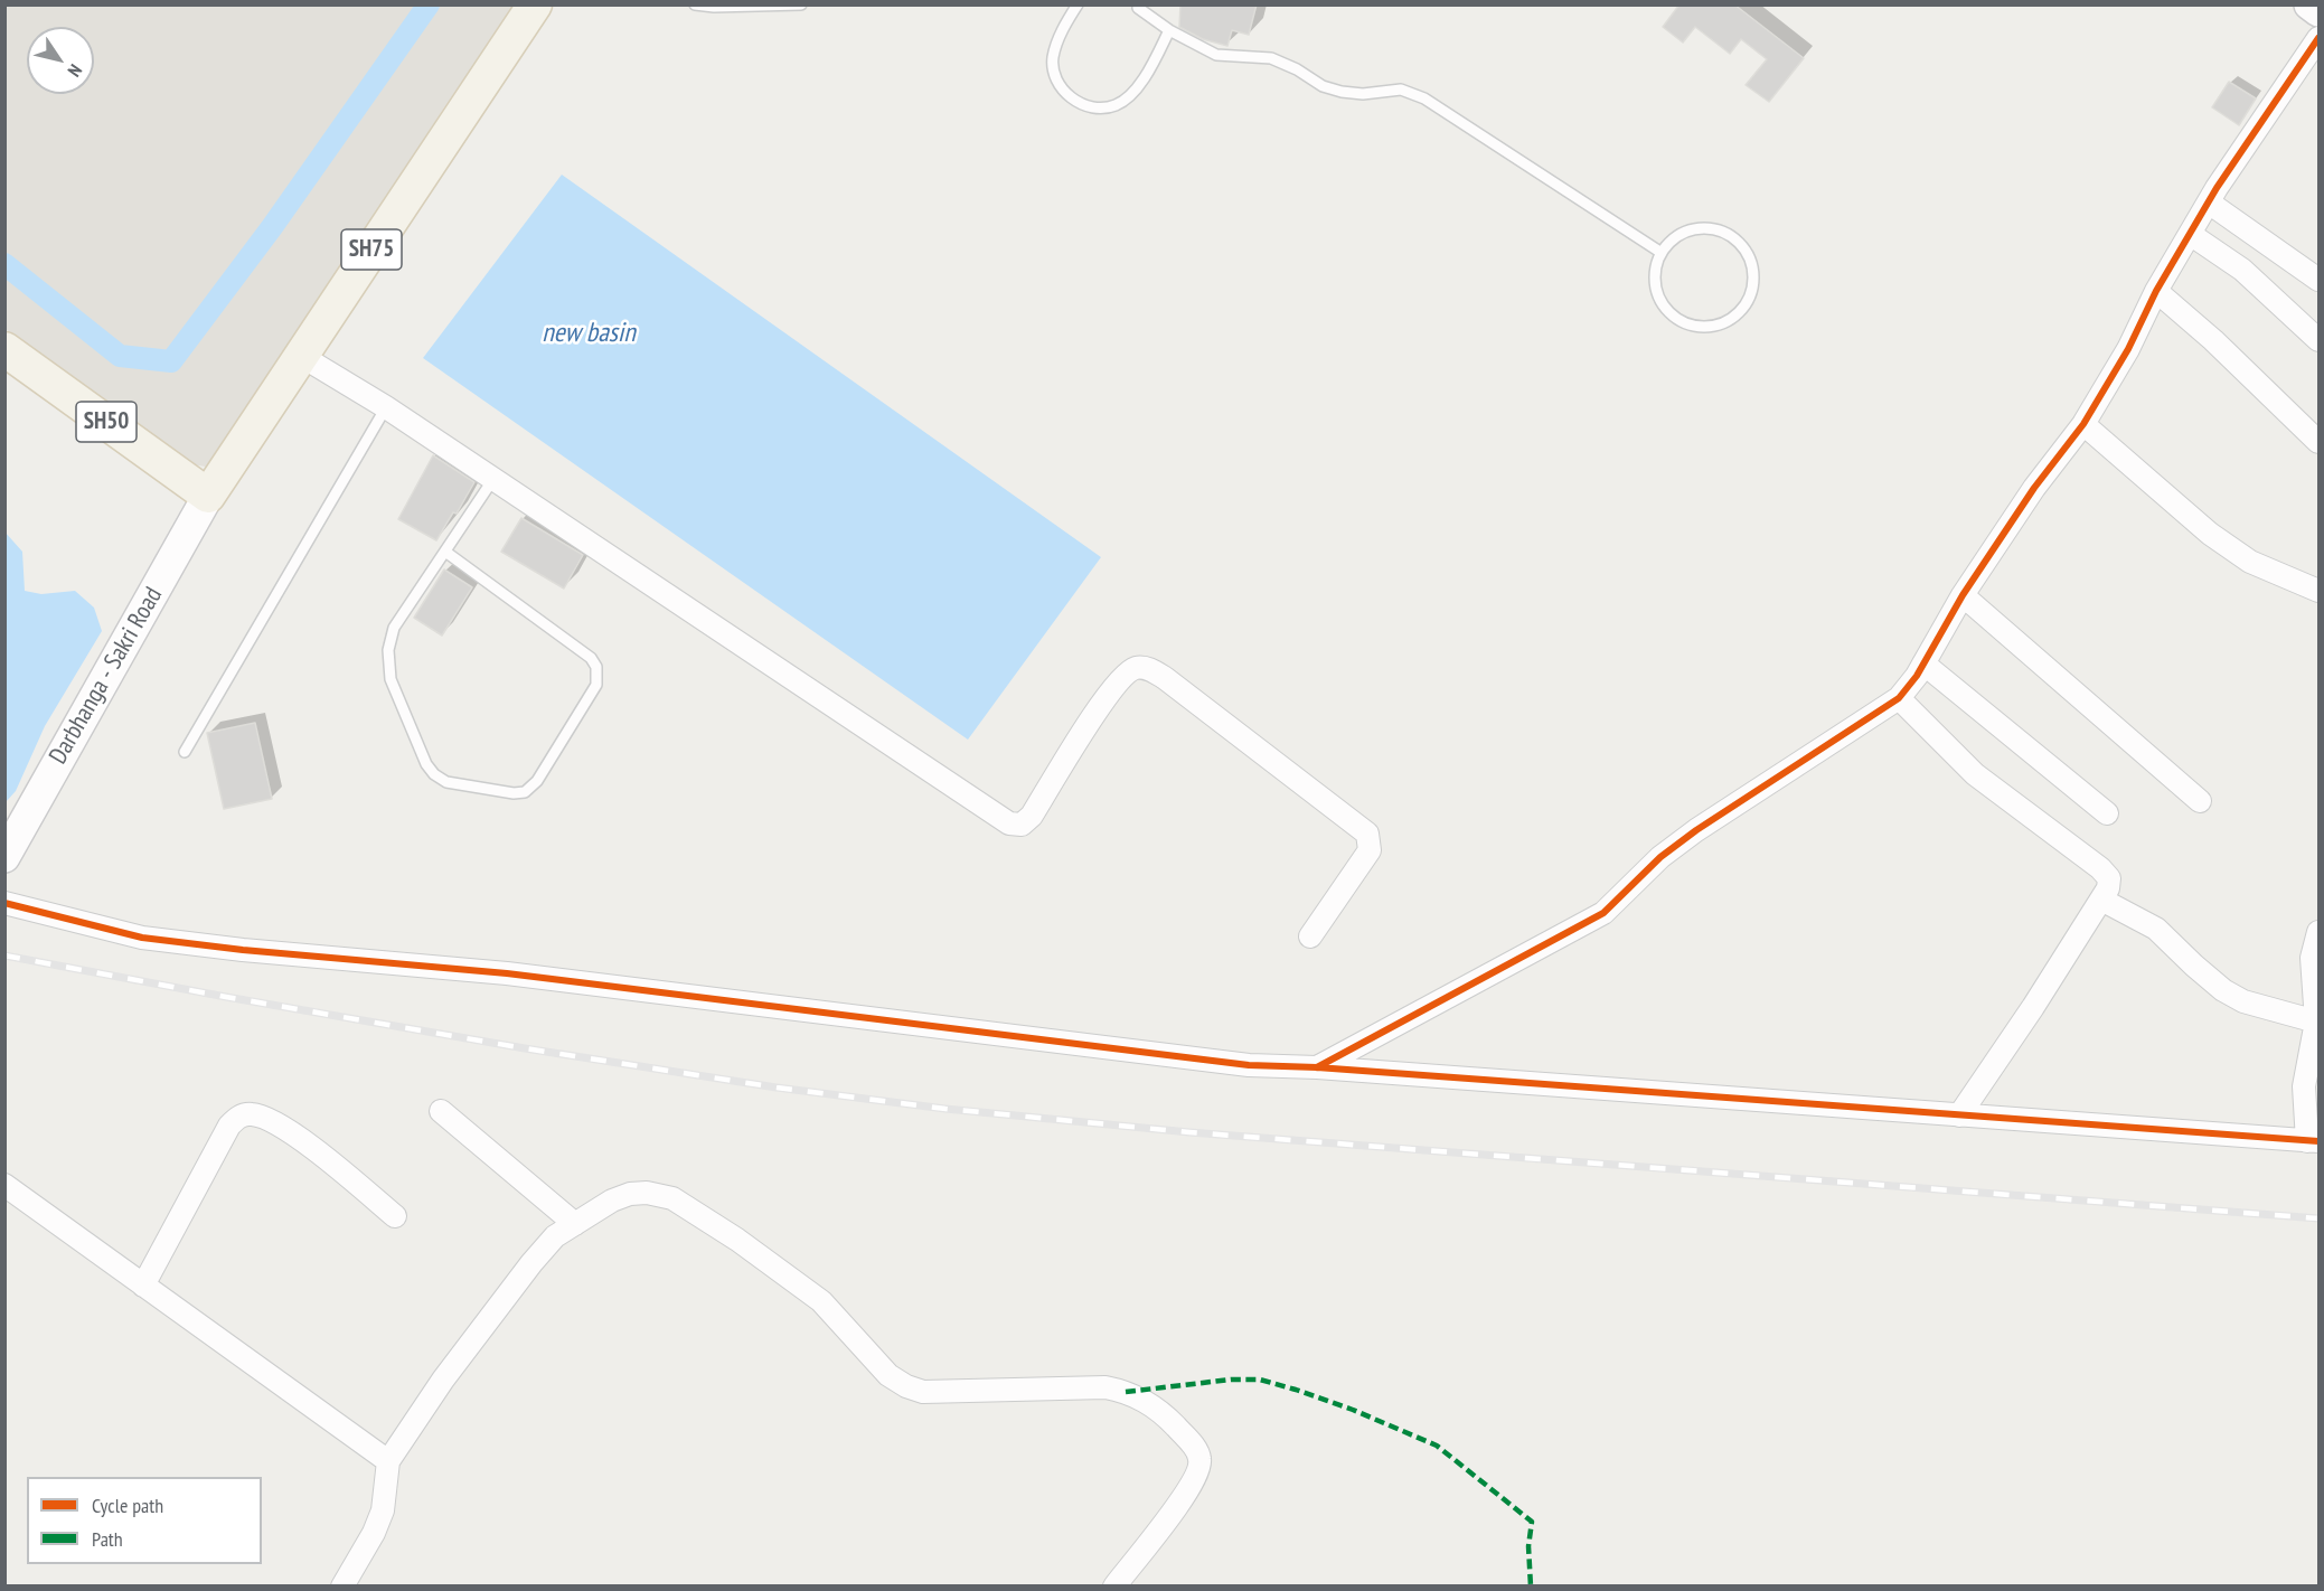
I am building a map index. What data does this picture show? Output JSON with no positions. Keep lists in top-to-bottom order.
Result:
{
  "streets": {
    "main road": ["SH75", "SH50", "Darbhanga - Sakri Road"]
  },
  "crossings": [
    ["SH75", "SH50"],
    ["SH75", "Darbhanga - Sakri Road"],
    ["SH50", "Darbhanga - Sakri Road"]
  ],
  "water": ["new basin"],
  "legend": ["Cycle path", "Path"],
  "north": "bottom right"
}
